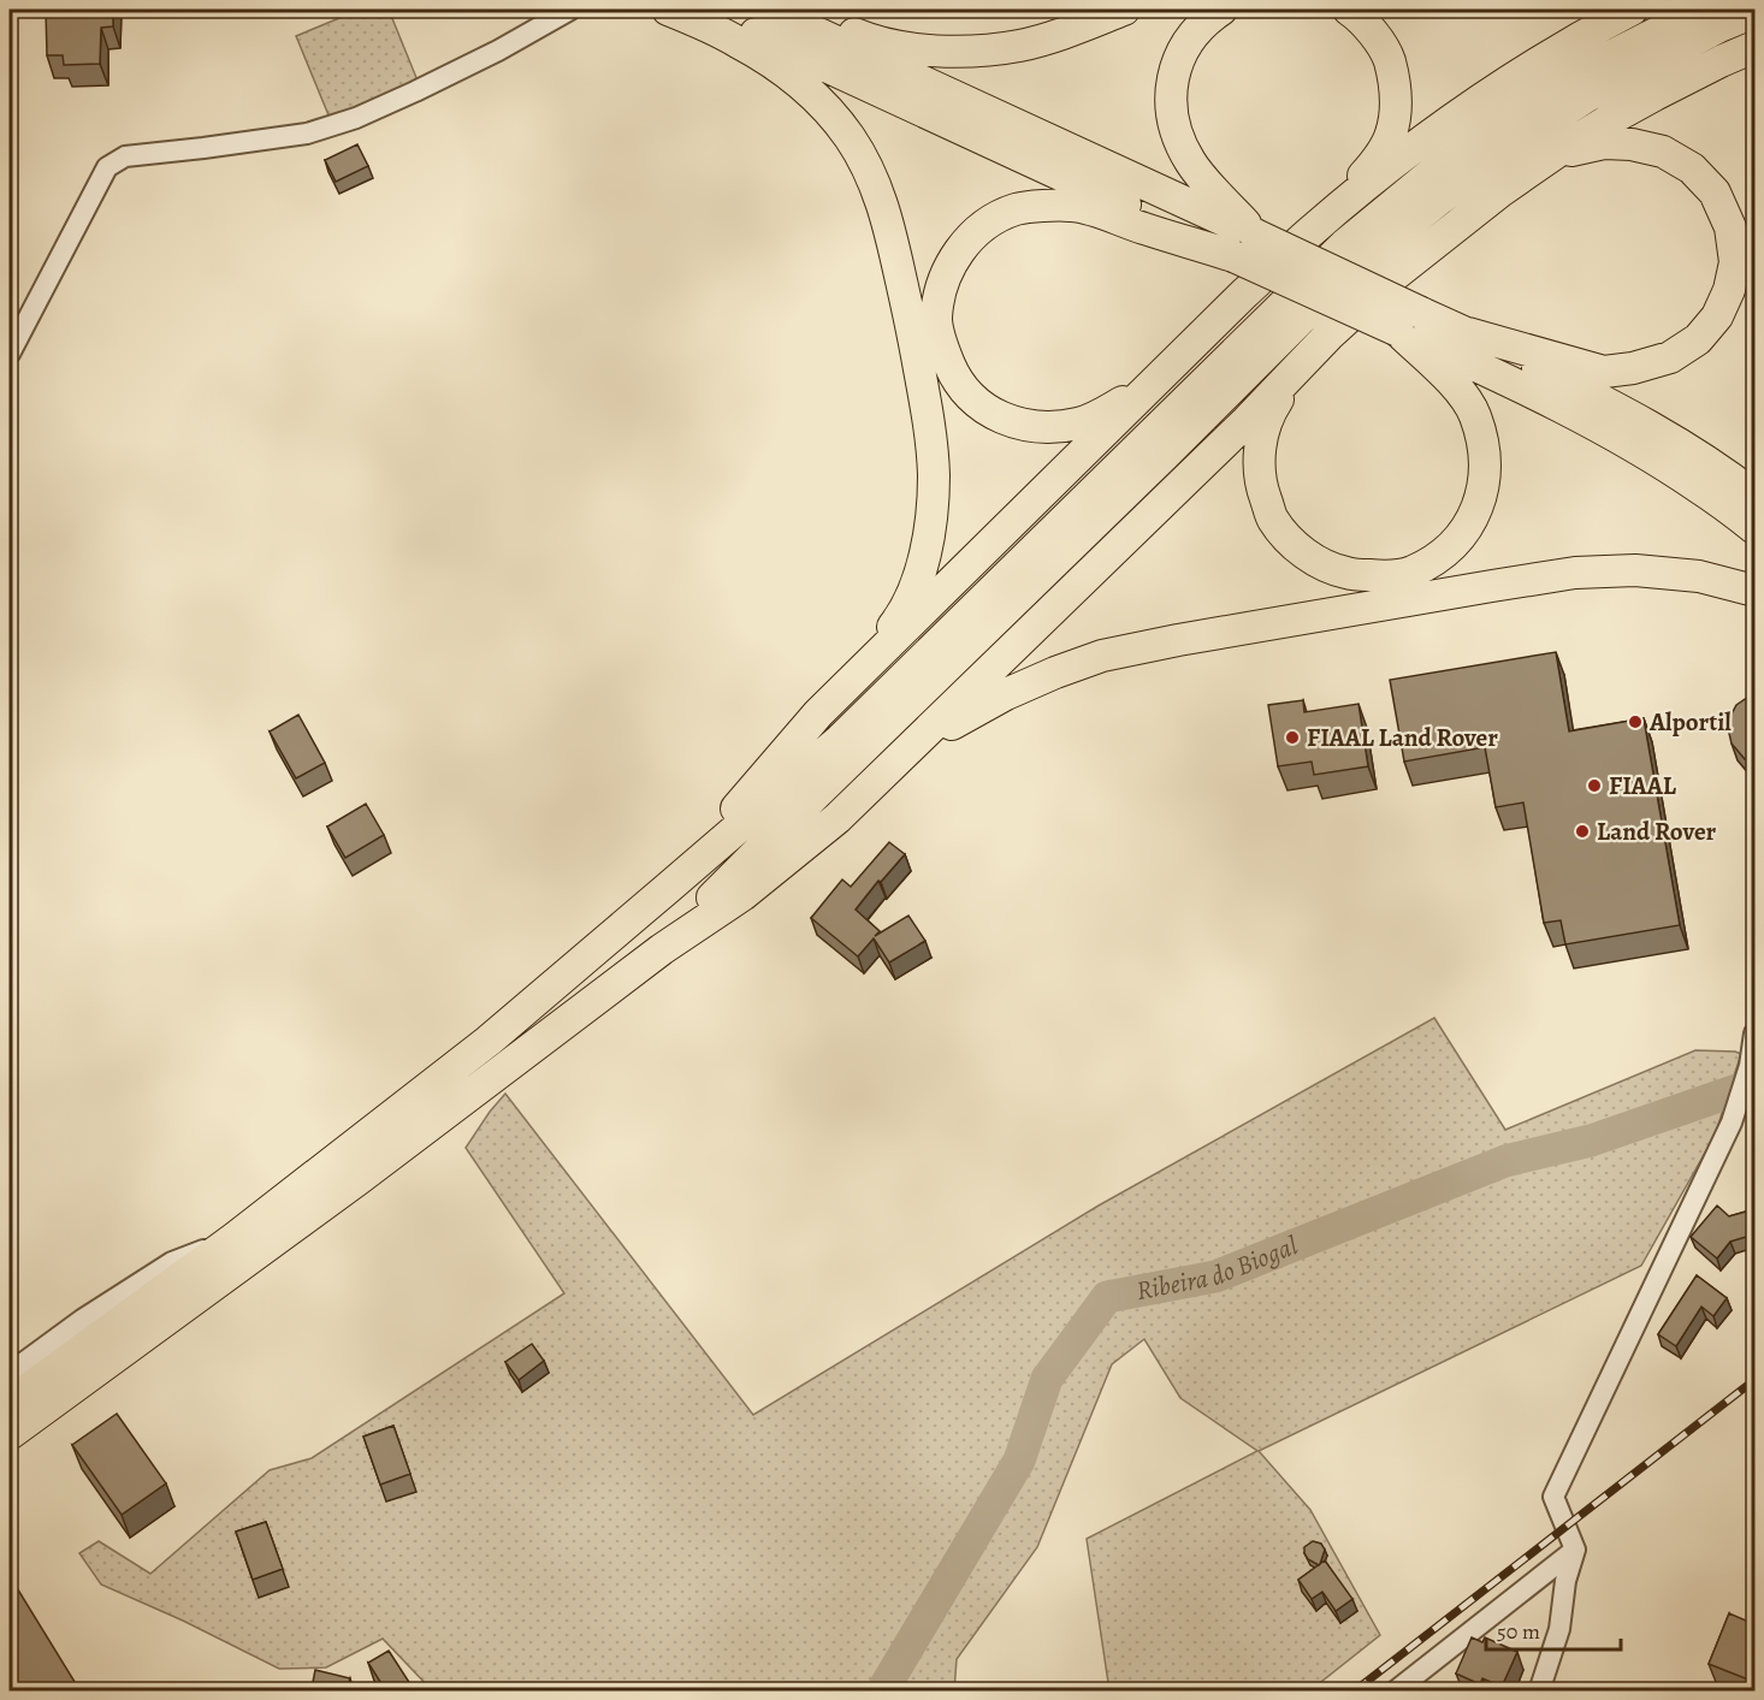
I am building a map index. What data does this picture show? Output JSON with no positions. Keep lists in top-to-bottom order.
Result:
{
  "water": ["Ribeira do Biogal"],
  "places": [
    "Alportil",
    "FIAAL Land Rover",
    "FIAAL",
    "Land Rover"
  ],
  "scale_bar": "50 m"
}
